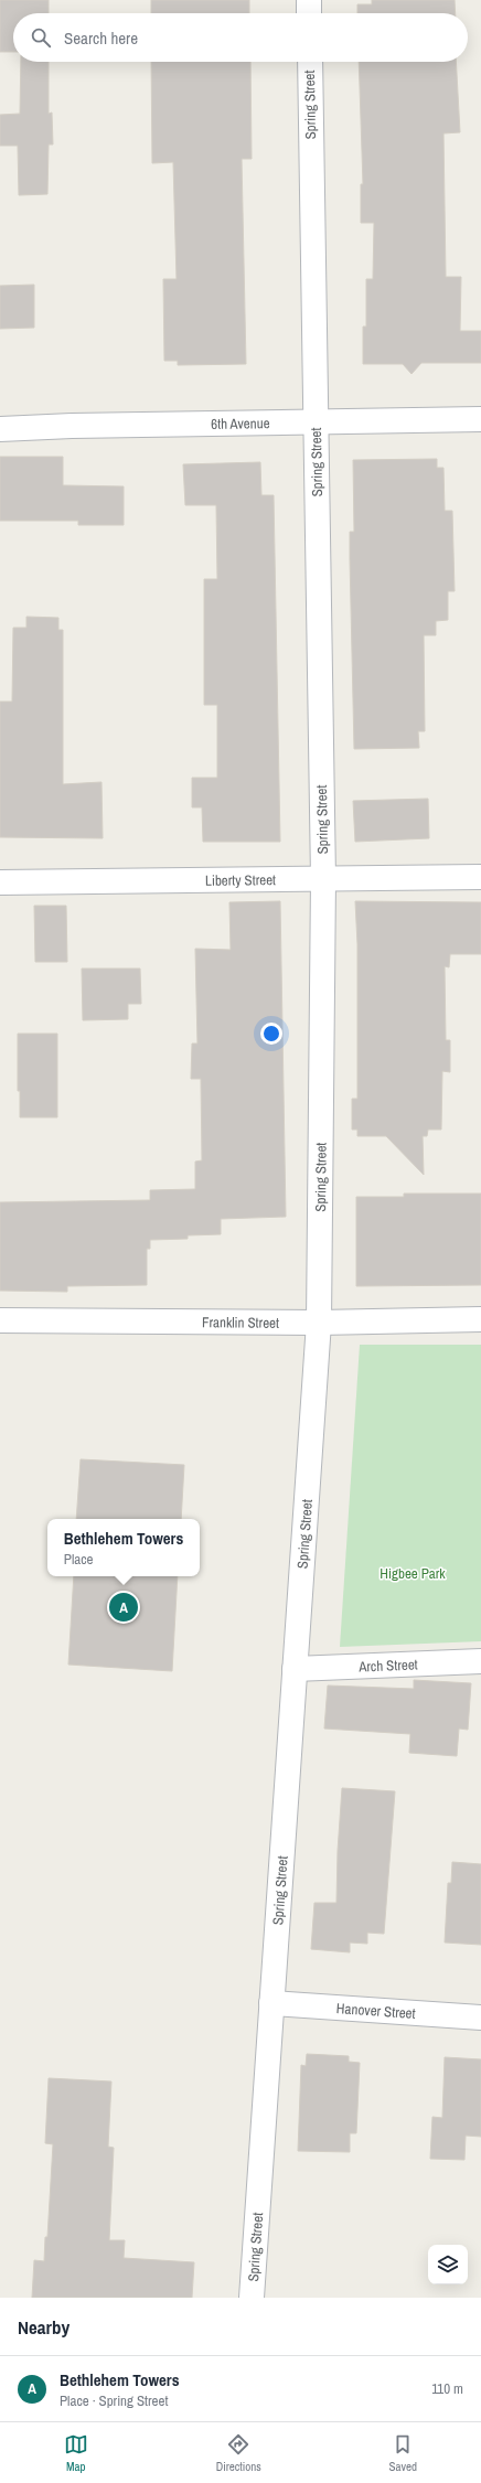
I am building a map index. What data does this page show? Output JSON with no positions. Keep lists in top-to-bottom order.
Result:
{
  "streets": {
    "street": [
      "Spring Street",
      "6th Avenue",
      "Liberty Street",
      "Franklin Street",
      "Arch Street",
      "Hanover Street"
    ]
  },
  "crossings": [
    ["Spring Street", "6th Avenue"],
    ["Spring Street", "Liberty Street"],
    ["Spring Street", "Franklin Street"],
    ["Spring Street", "Arch Street"],
    ["Spring Street", "Hanover Street"]
  ],
  "parks": ["Higbee Park"],
  "page": {
    "search": "Search here",
    "popup": ["Bethlehem Towers", "Place"],
    "pins": "A",
    "heading": "Nearby",
    "list": [
      {
        "mark": "A",
        "name": "Bethlehem Towers",
        "note": "Place · Spring Street",
        "value": "110 m"
      }
    ],
    "nav": ["Map", "Directions", "Saved"]
  }
}
